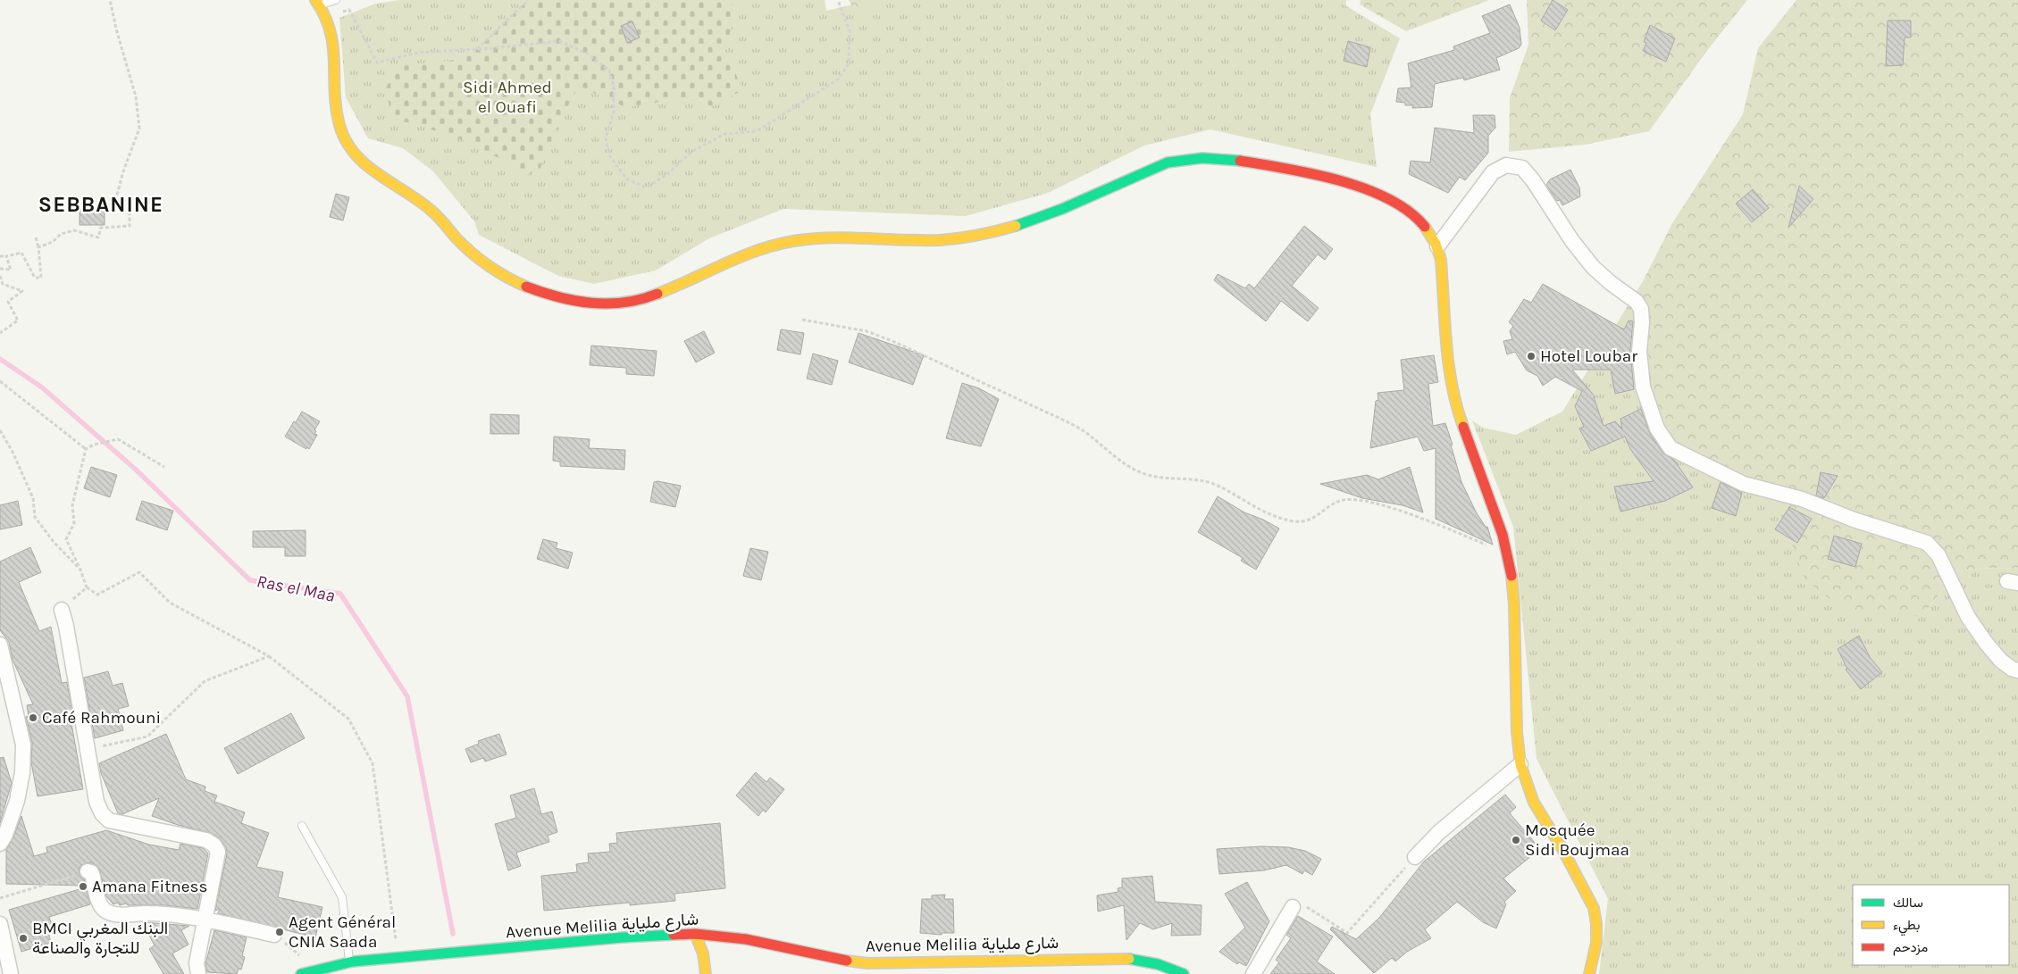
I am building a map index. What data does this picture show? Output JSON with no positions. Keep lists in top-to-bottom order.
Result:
{
  "streets": {
    "street": ["Avenue Melilia شارع ملياية"]
  },
  "districts": ["SEBBANINE"],
  "water": ["Ras el Maa"],
  "parks": ["Sidi Ahmed el Ouafi"],
  "places": [
    "Hotel Loubar",
    "Café Rahmouni",
    "Mosquée Sidi Boujmaa",
    "Amana Fitness",
    "Agent Général CNIA Saada",
    "BMCI البنك المغربي للتجارة والصناعة"
  ],
  "legend": ["سالك", "بطيء", "مزدحم"]
}
